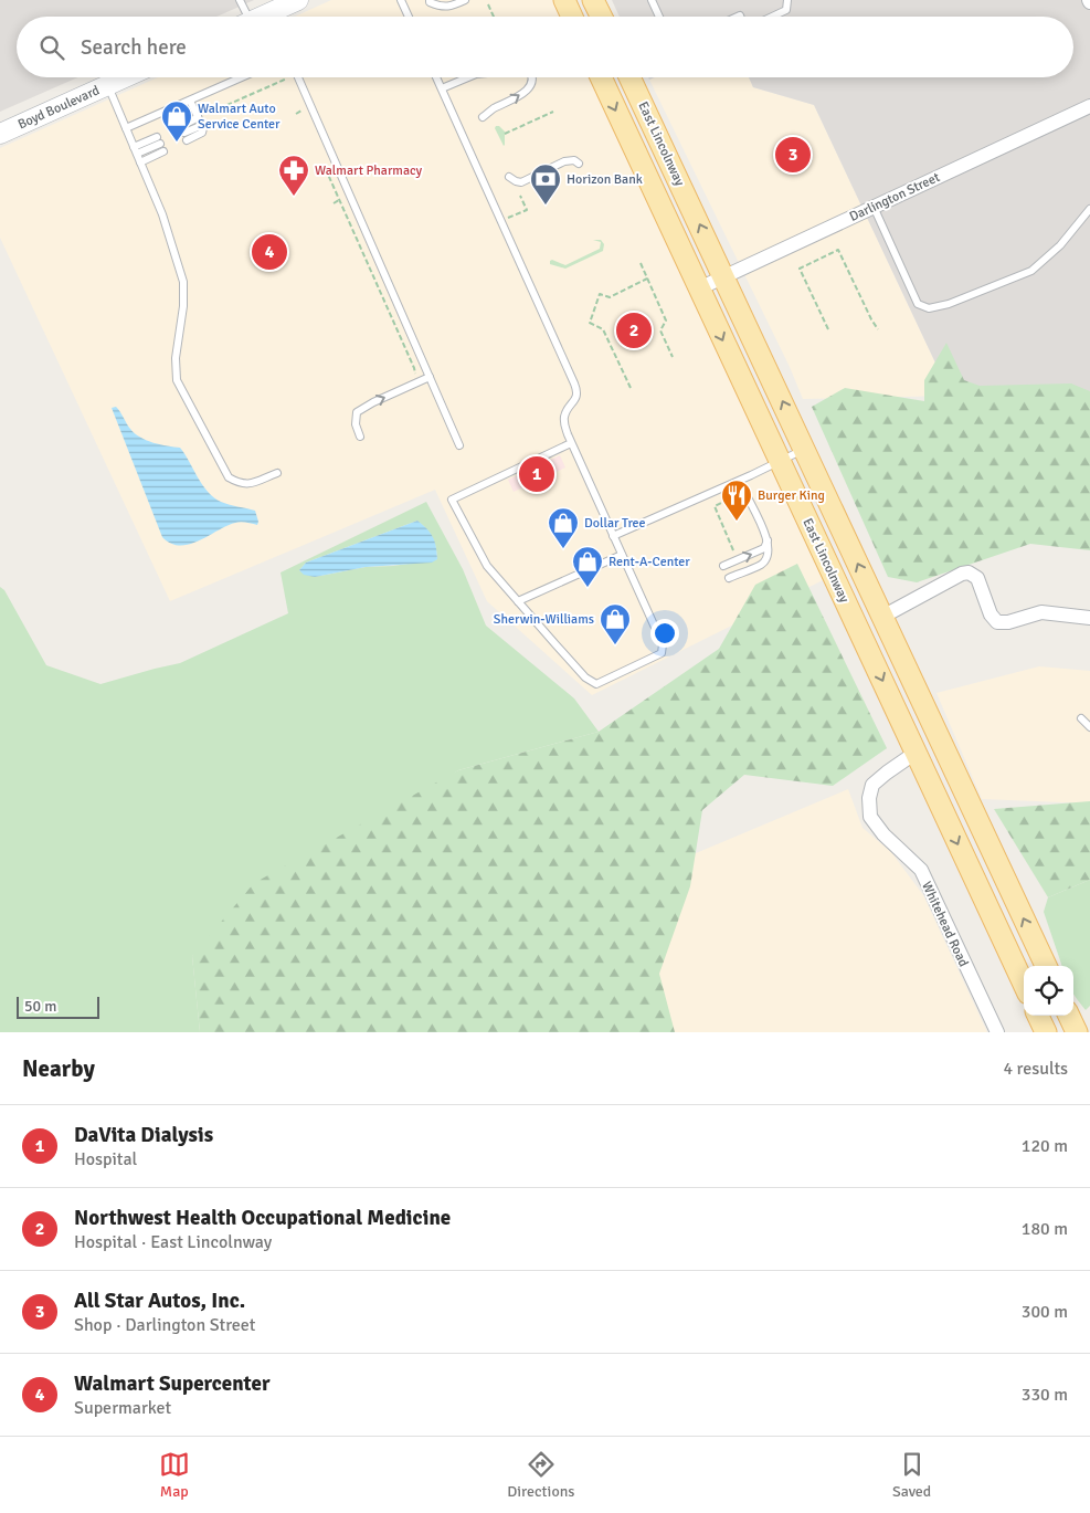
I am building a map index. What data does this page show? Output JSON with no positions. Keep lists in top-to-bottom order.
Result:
{
  "streets": {
    "main road": ["East Lincolnway"],
    "street": ["Boyd Boulevard", "Darlington Street", "Whitehead Road"]
  },
  "crossings": [
    ["East Lincolnway", "Darlington Street"],
    ["East Lincolnway", "Whitehead Road"]
  ],
  "places": {
    "shop": [
      "Walmart Auto Service Center",
      "Dollar Tree",
      "Rent-A-Center",
      "Sherwin-Williams"
    ],
    "pharmacy": ["Walmart Pharmacy"],
    "bank": ["Horizon Bank"],
    "restaurant": ["Burger King"]
  },
  "scale_bar": "50 m",
  "page": {
    "search": "Search here",
    "pins": [
      "3",
      "4",
      "2",
      "1"
    ],
    "scale": "50 m",
    "heading": ["Nearby", "4 results"],
    "list": [
      {
        "mark": "1",
        "name": "DaVita Dialysis",
        "note": "Hospital",
        "value": "120 m"
      },
      {
        "mark": "2",
        "name": "Northwest Health Occupational Medicine",
        "note": "Hospital · East Lincolnway",
        "value": "180 m"
      },
      {
        "mark": "3",
        "name": "All Star Autos, Inc.",
        "note": "Shop · Darlington Street",
        "value": "300 m"
      },
      {
        "mark": "4",
        "name": "Walmart Supercenter",
        "note": "Supermarket",
        "value": "330 m"
      }
    ],
    "nav": ["Map", "Directions", "Saved"]
  }
}
